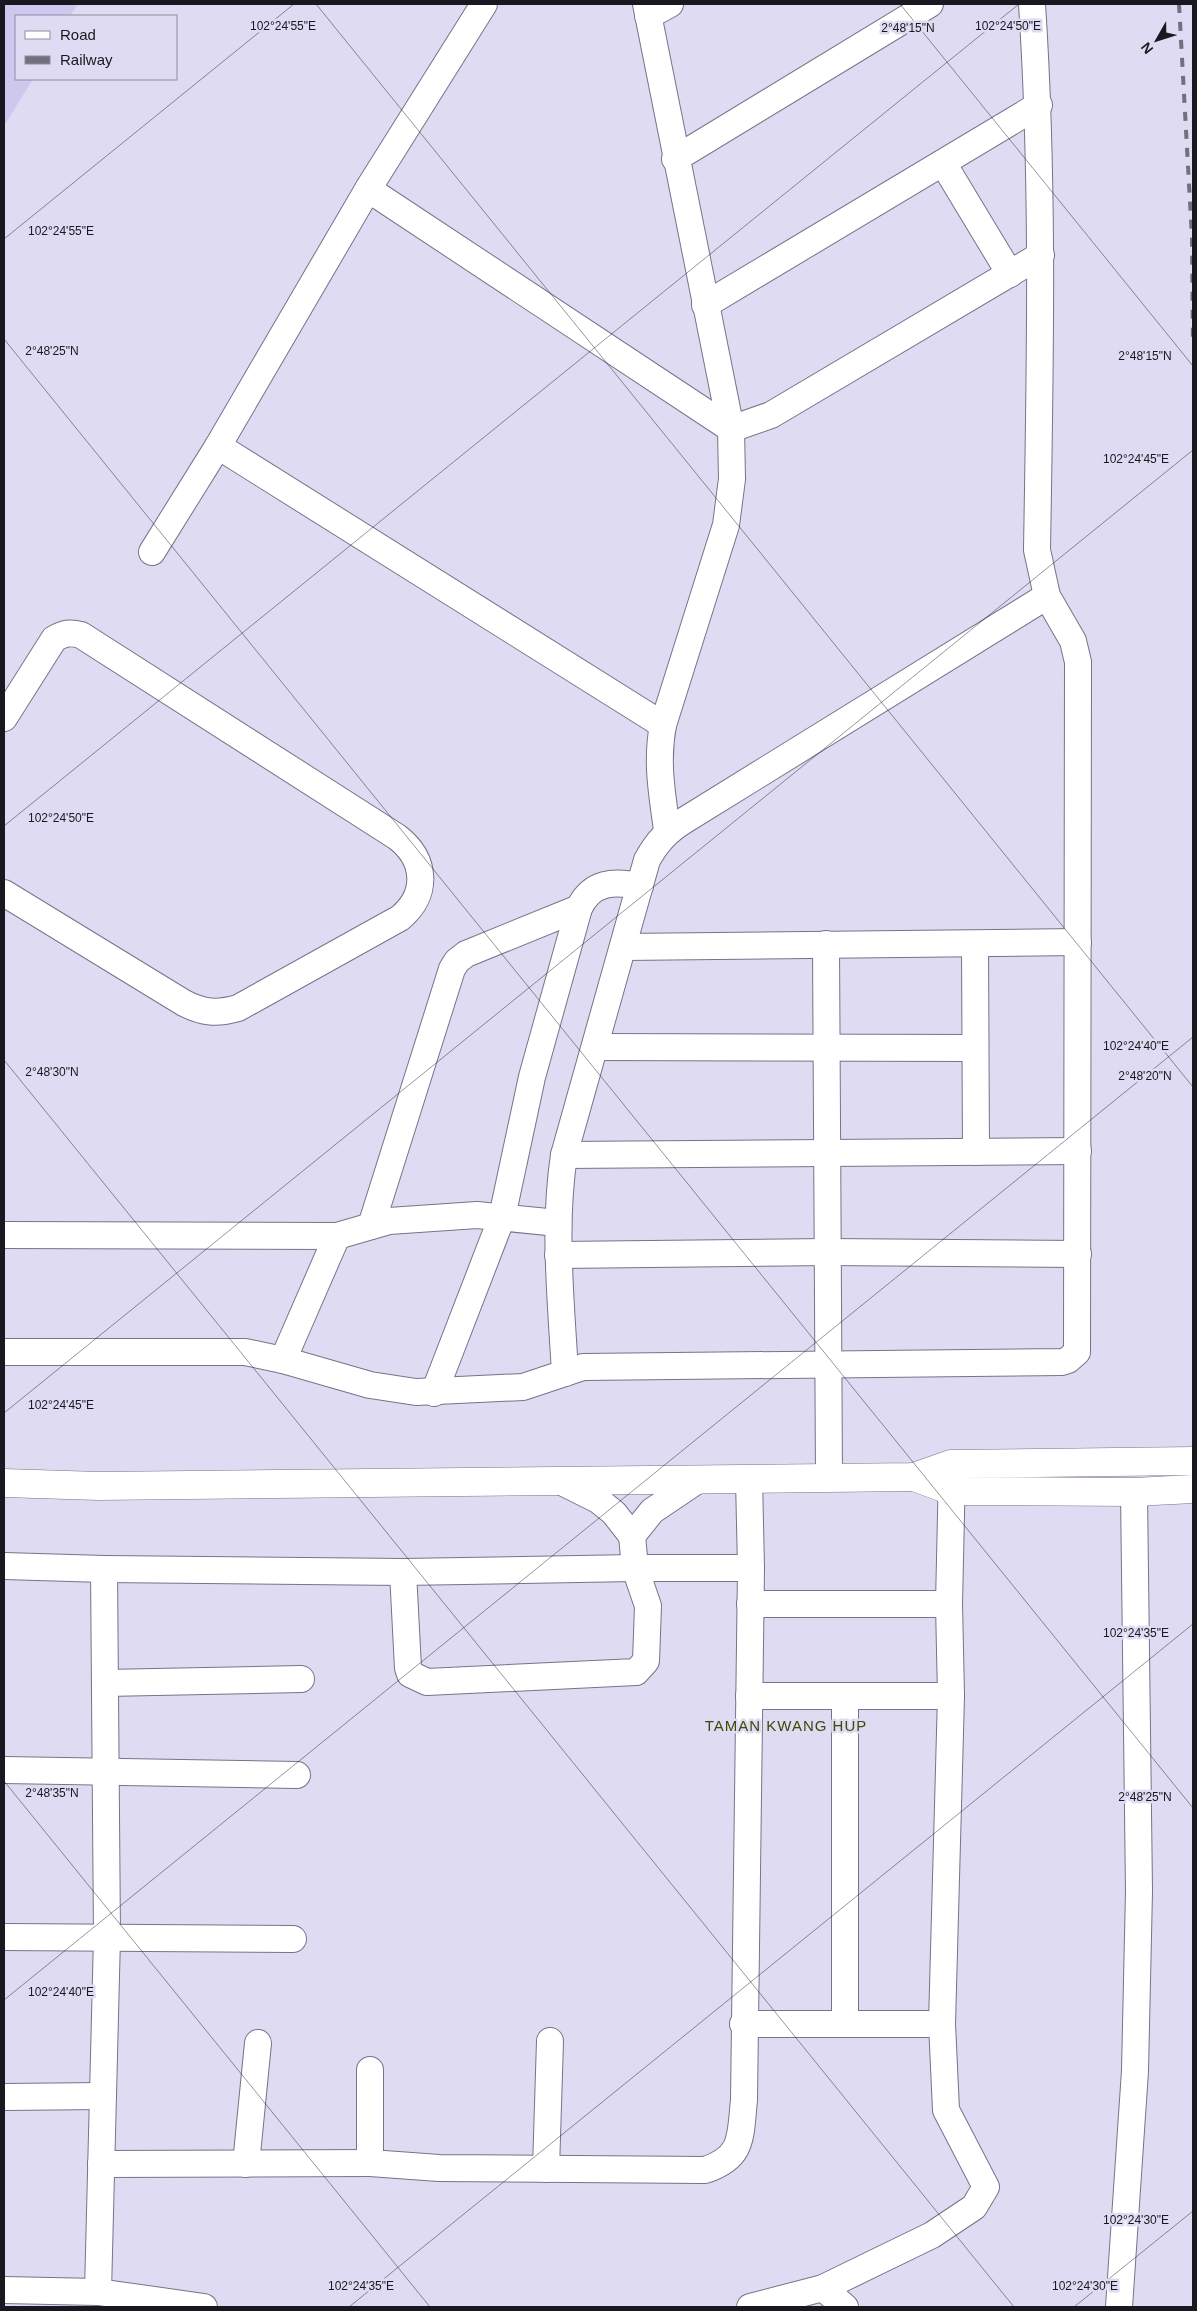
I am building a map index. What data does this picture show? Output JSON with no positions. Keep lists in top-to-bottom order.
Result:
{
  "districts": ["TAMAN KWANG HUP"],
  "legend": ["Road", "Railway"],
  "north": "bottom left",
  "coordinates": [
    "102°24'55\"E",
    "102°24'50\"E",
    "2°48'15\"N",
    "2°48'25\"N",
    "102°24'45\"E",
    "102°24'40\"E",
    "2°48'30\"N",
    "2°48'20\"N",
    "102°24'35\"E",
    "2°48'35\"N",
    "102°24'30\"E"
  ]
}
